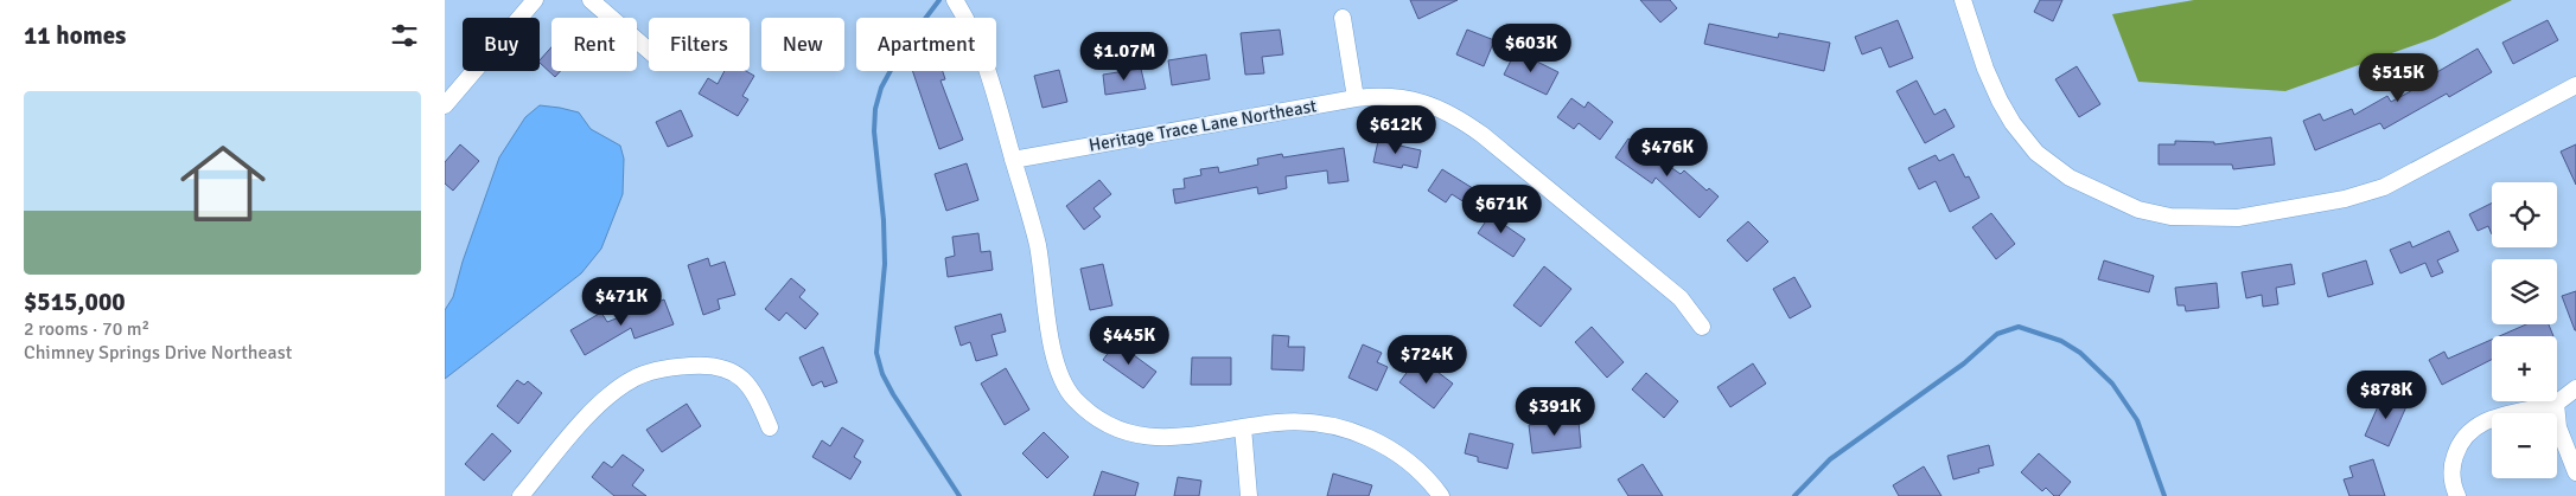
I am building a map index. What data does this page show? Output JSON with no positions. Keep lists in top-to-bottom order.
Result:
{
  "streets": {
    "street": ["Heritage Trace Lane Northeast"]
  },
  "page": {
    "heading": "11 homes",
    "chip": [
      "Buy",
      "Rent",
      "Filters",
      "New",
      "Apartment"
    ],
    "price": [
      "$603K",
      "$1.07M",
      "$515K",
      "$612K",
      "$476K",
      "$671K",
      "$471K",
      "$445K",
      "$724K",
      "$878K",
      "$391K"
    ],
    "list": [
      {
        "name": "$515,000",
        "note": "2 rooms · 70 m² · Chimney Springs Drive Northeast"
      }
    ],
    "map_buttons": ["+", "−"]
  }
}
